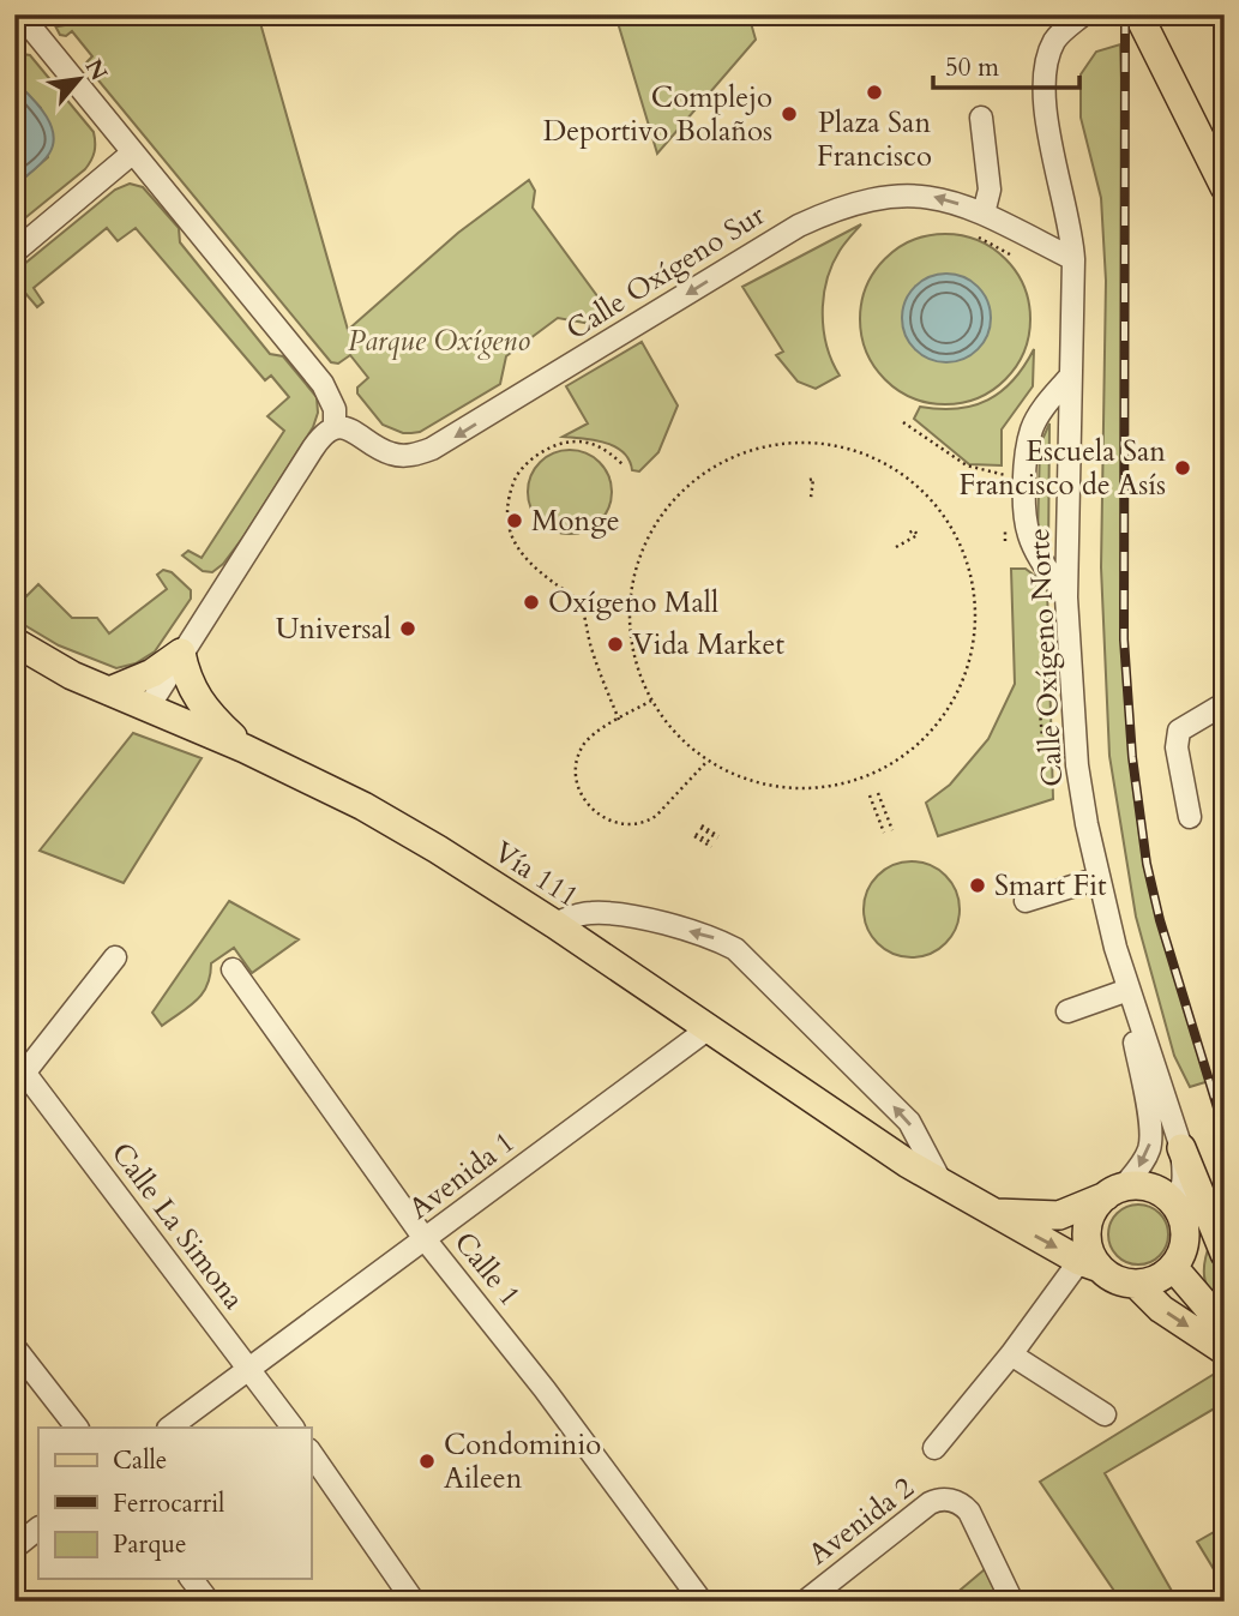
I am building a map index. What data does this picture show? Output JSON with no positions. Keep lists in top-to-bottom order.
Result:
{
  "streets": {
    "main road": ["Vía 111"],
    "street": [
      "Calle Oxígeno Sur",
      "Calle Oxígeno Norte",
      "Avenida 1",
      "Calle La Simona",
      "Calle 1",
      "Avenida 2"
    ]
  },
  "crossings": [
    ["Calle Oxígeno Sur", "Calle Oxígeno Norte"],
    ["Calle Oxígeno Norte", "Vía 111"],
    ["Vía 111", "Avenida 1"],
    ["Avenida 1", "Calle La Simona"],
    ["Avenida 1", "Calle 1"]
  ],
  "one_way": ["Calle Oxígeno Sur"],
  "parks": ["Parque Oxígeno"],
  "places": [
    "Plaza San Francisco",
    "Complejo Deportivo Bolaños",
    "Escuela San Francisco de Asís",
    "Monge",
    "Oxígeno Mall",
    "Universal",
    "Vida Market",
    "Smart Fit",
    "Condominio Aileen"
  ],
  "legend": ["Calle", "Ferrocarril", "Parque"],
  "scale_bar": "50 m",
  "north": "top right"
}
